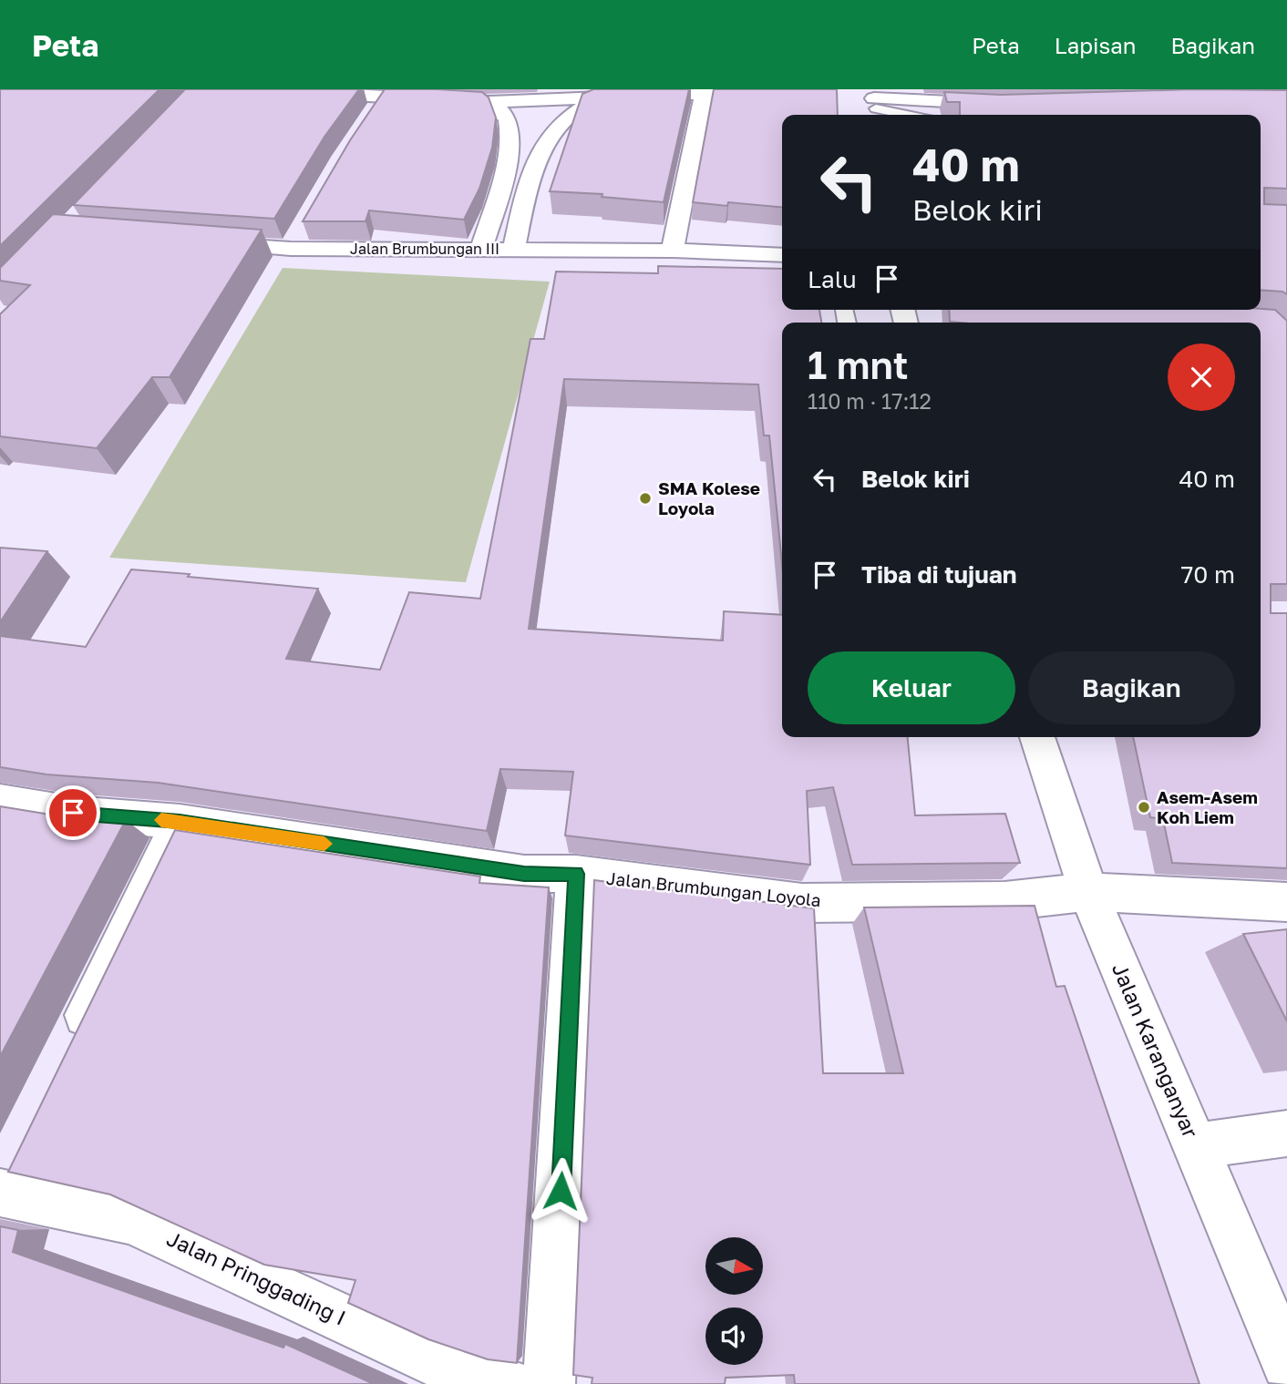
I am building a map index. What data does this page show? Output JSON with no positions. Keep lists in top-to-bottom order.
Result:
{
  "streets": {
    "street": [
      "Jalan Brumbungan III",
      "Jalan Brumbungan Loyola",
      "Jalan Karanganyar",
      "Jalan Pringgading I"
    ]
  },
  "crossings": [
    ["Jalan Brumbungan Loyola", "Jalan Karanganyar"]
  ],
  "places": ["SMA Kolese Loyola", "Asem-Asem Koh Liem"],
  "north": "right",
  "page": {
    "header": "Peta",
    "nav": ["Peta", "Lapisan", "Bagikan"],
    "turn": ["40 m", "Belok kiri"],
    "then": "Lalu",
    "heading": ["1 mnt", "110 m · 17:12"],
    "list": [
      {
        "name": "Belok kiri",
        "value": "40 m"
      },
      {
        "name": "Tiba di tujuan",
        "value": "70 m"
      }
    ],
    "buttons": ["Keluar", "Bagikan"]
  }
}
